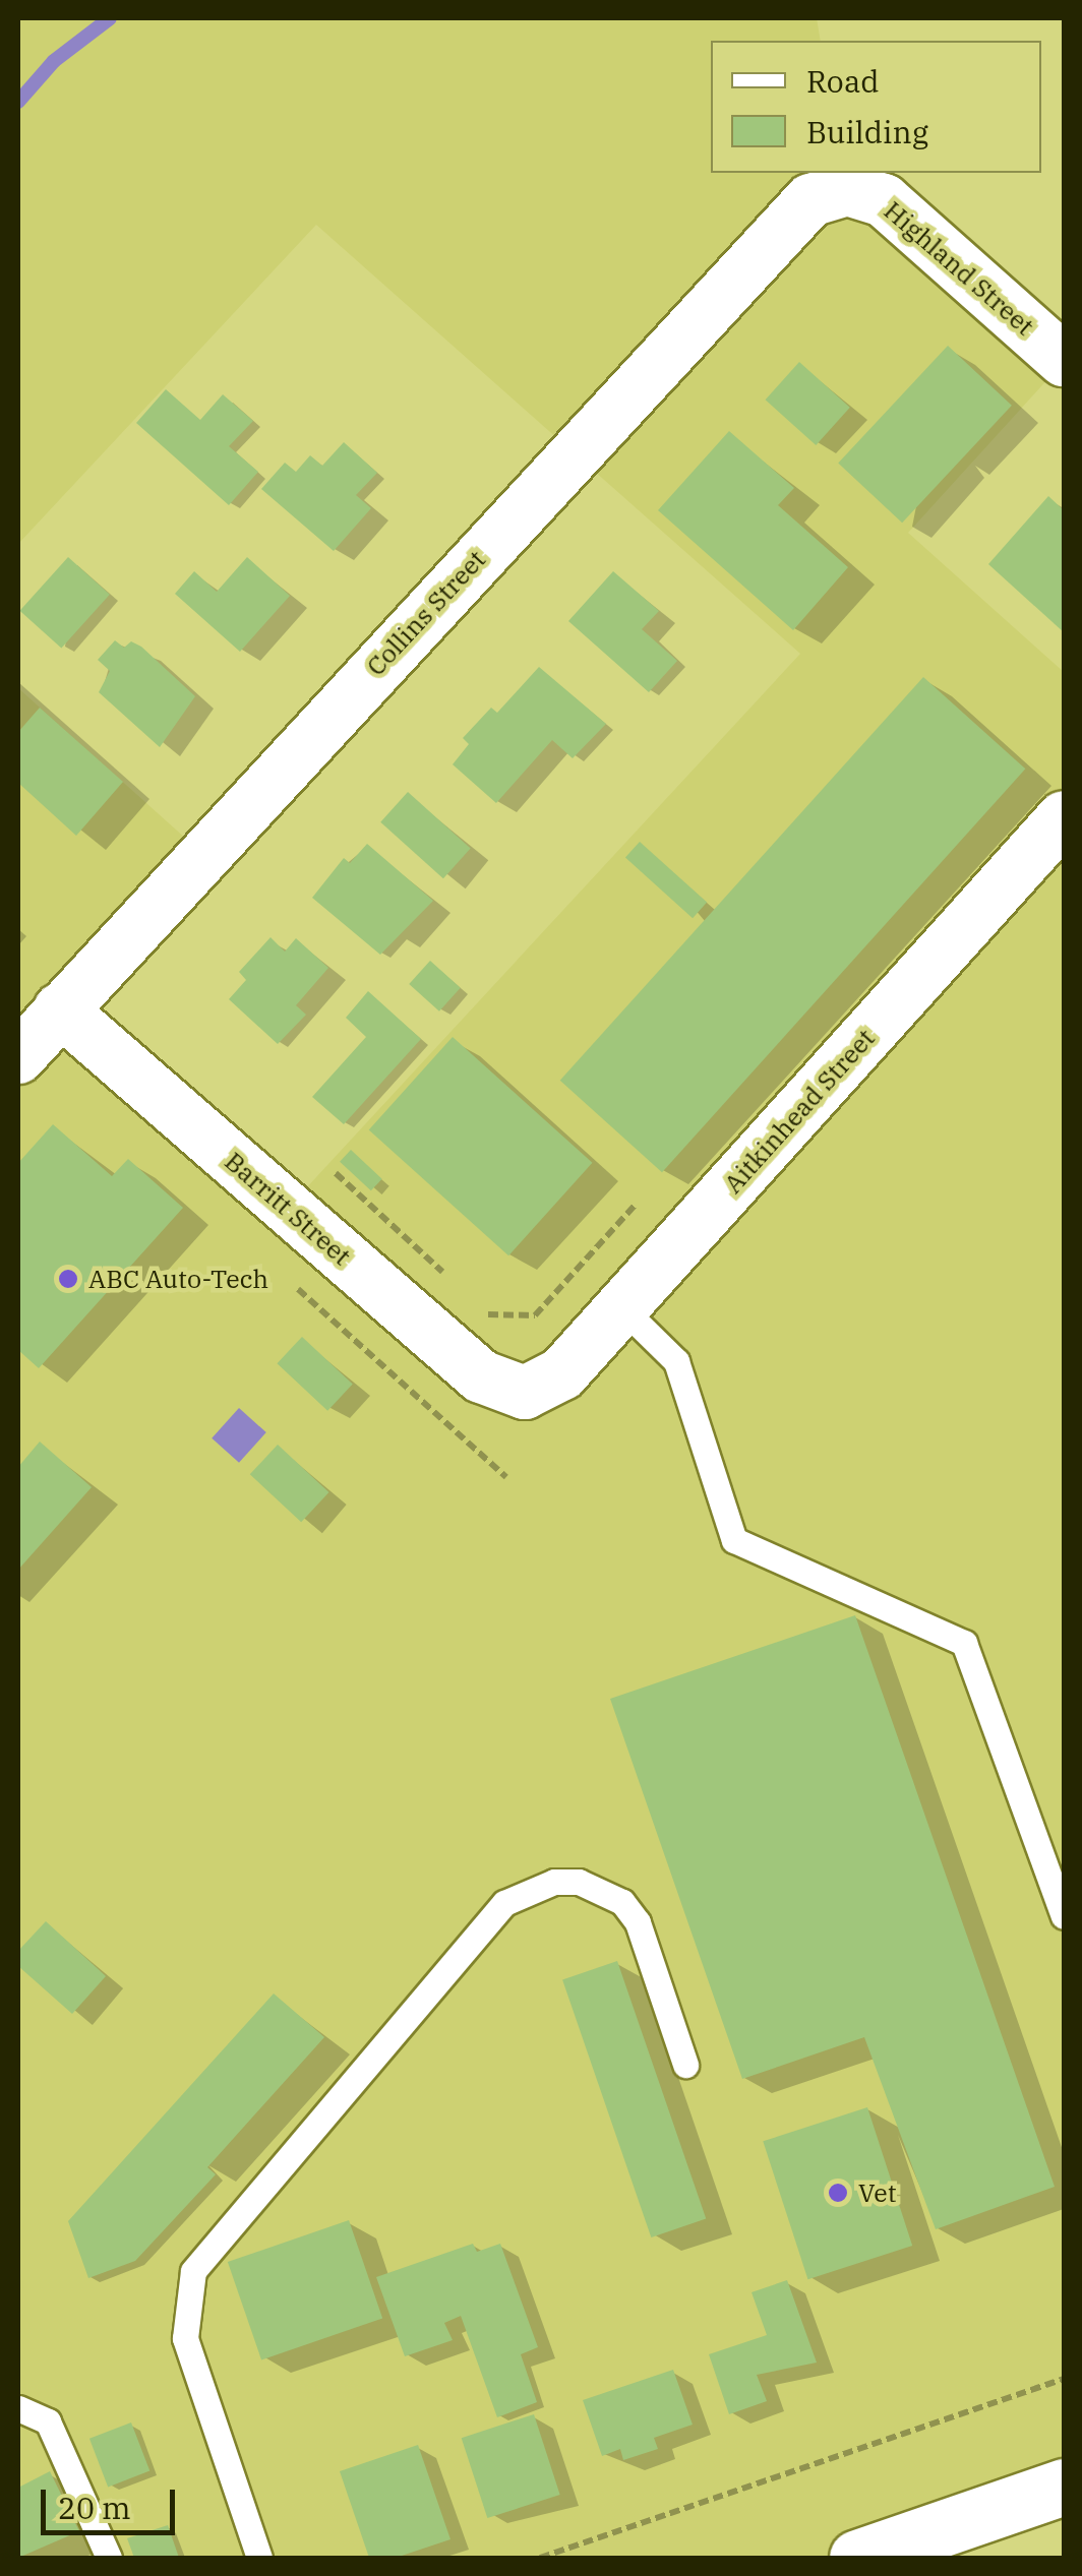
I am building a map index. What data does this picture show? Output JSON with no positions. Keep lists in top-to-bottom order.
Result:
{
  "streets": {
    "street": [
      "Highland Street",
      "Collins Street",
      "Aitkinhead Street",
      "Barritt Street"
    ]
  },
  "crossings": [
    ["Highland Street", "Collins Street"],
    ["Collins Street", "Barritt Street"],
    ["Aitkinhead Street", "Barritt Street"]
  ],
  "places": ["ABC Auto-Tech", "Vet"],
  "legend": ["Road", "Building"],
  "scale_bar": "20 m"
}
